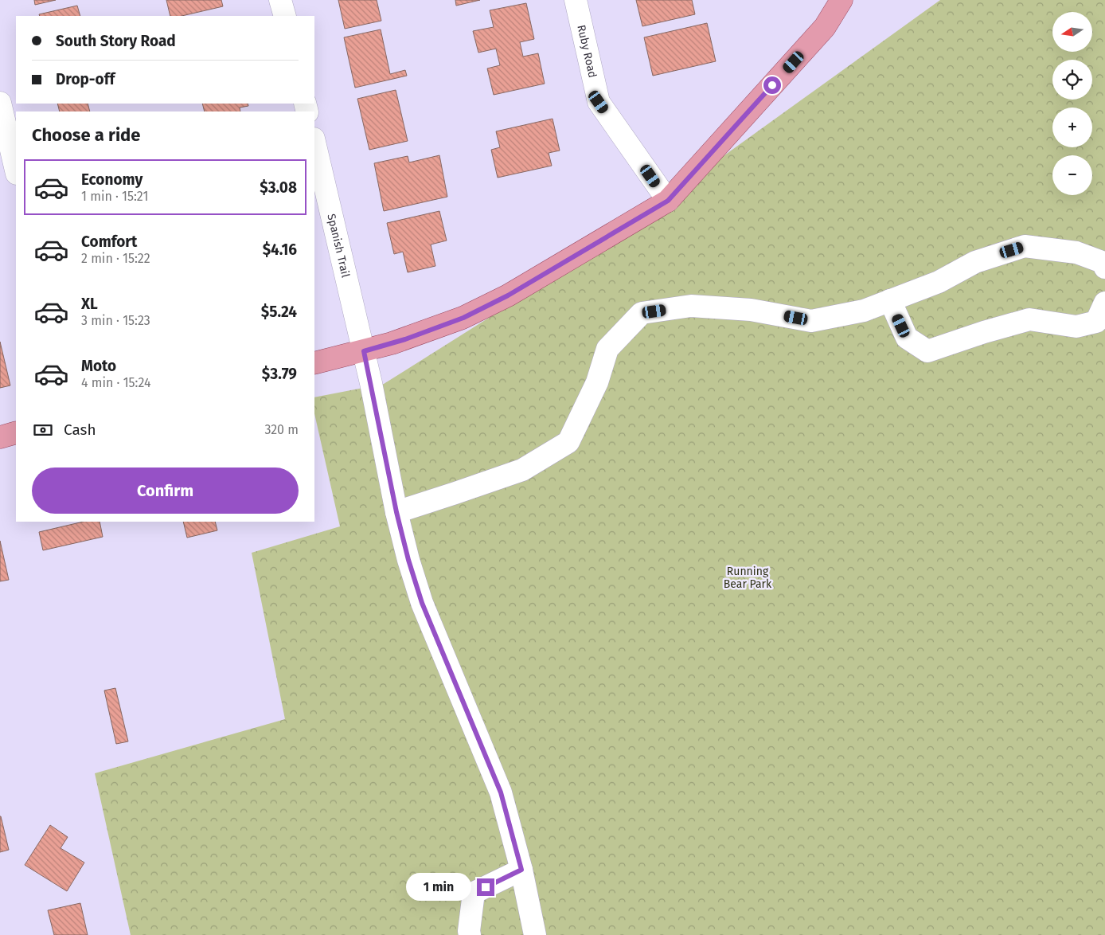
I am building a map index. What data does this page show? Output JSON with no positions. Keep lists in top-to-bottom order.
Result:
{
  "streets": {
    "street": ["Ruby Road", "Spanish Trail"]
  },
  "parks": ["Running Bear Park"],
  "north": "left",
  "page": {
    "map_buttons": ["+", "−"],
    "banner": ["South Story Road", "Drop-off"],
    "heading": "Choose a ride",
    "list": [
      {
        "name": "Economy",
        "note": "1 min · 15:21",
        "value": "$3.08"
      },
      {
        "name": "Comfort",
        "note": "2 min · 15:22",
        "value": "$4.16"
      },
      {
        "name": "XL",
        "note": "3 min · 15:23",
        "value": "$5.24"
      },
      {
        "name": "Moto",
        "note": "4 min · 15:24",
        "value": "$3.79"
      }
    ],
    "pay": ["Cash", "320 m"],
    "buttons": "Confirm",
    "bubble": "1 min"
  }
}
